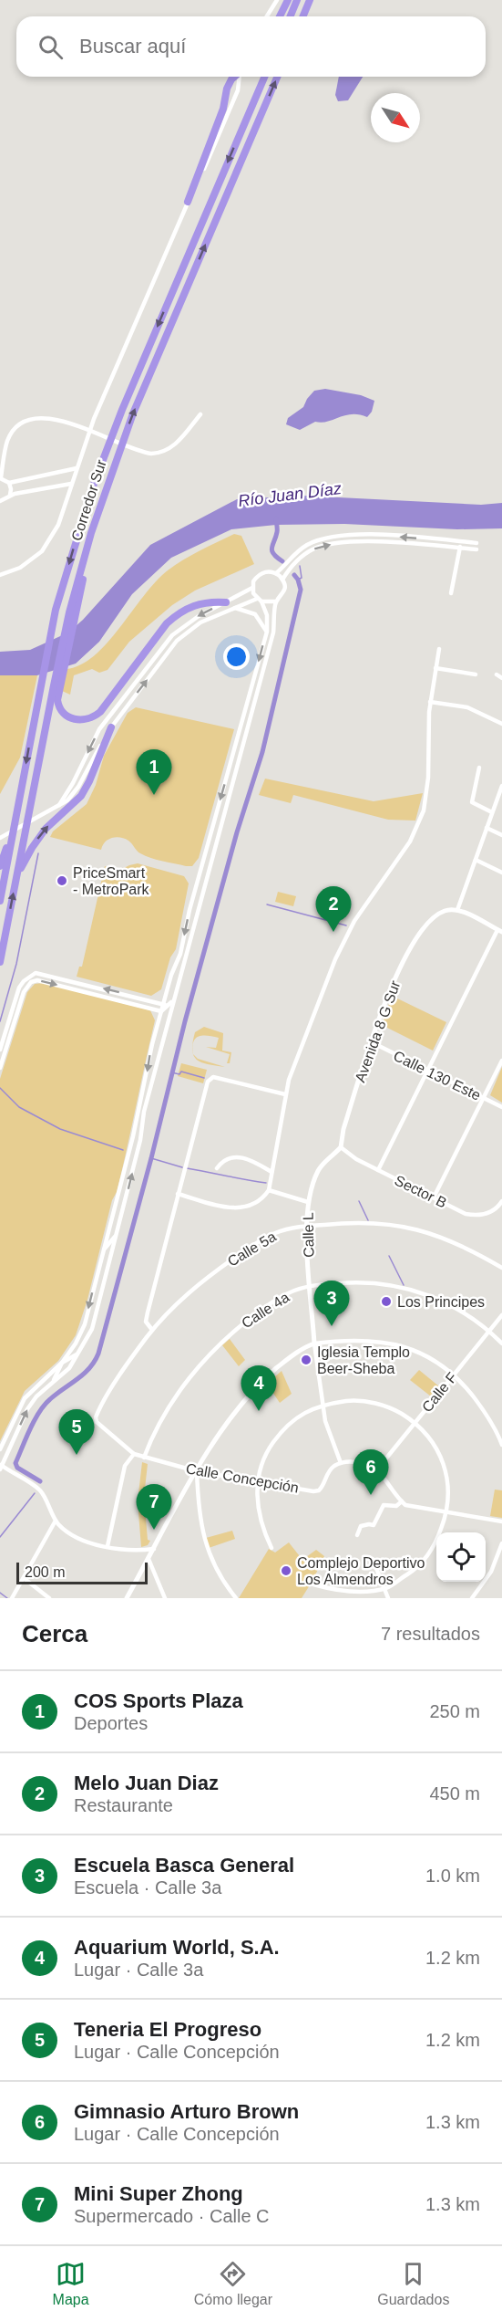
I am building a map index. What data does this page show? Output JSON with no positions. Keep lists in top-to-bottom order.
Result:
{
  "streets": {
    "highway": ["Corredor Sur"],
    "street": [
      "Avenida 8 G Sur",
      "Calle 130 Este",
      "Sector B",
      "Calle L",
      "Calle 5a",
      "Calle 4a",
      "Calle F",
      "Calle Concepción"
    ]
  },
  "crossings": [
    ["Avenida 8 G Sur", "Calle 130 Este"],
    ["Avenida 8 G Sur", "Sector B"],
    ["Avenida 8 G Sur", "Calle L"],
    ["Sector B", "Calle L"],
    ["Calle L", "Calle 5a"],
    ["Calle L", "Calle 4a"],
    ["Calle L", "Calle Concepción"],
    ["Calle 5a", "Calle Concepción"],
    ["Calle 4a", "Calle F"],
    ["Calle 4a", "Calle Concepción"]
  ],
  "water": ["Río Juan Díaz"],
  "places": [
    "PriceSmart - MetroPark",
    "Los Principes",
    "Iglesia Templo Beer-Sheba",
    "Complejo Deportivo Los Almendros"
  ],
  "scale_bar": "200 m",
  "north": "bottom right",
  "page": {
    "search": "Buscar aquí",
    "pins": [
      "1",
      "2",
      "3",
      "4",
      "5",
      "6",
      "7"
    ],
    "scale": "200 m",
    "heading": ["Cerca", "7 resultados"],
    "list": [
      {
        "mark": "1",
        "name": "COS Sports Plaza",
        "note": "Deportes",
        "value": "250 m"
      },
      {
        "mark": "2",
        "name": "Melo Juan Diaz",
        "note": "Restaurante",
        "value": "450 m"
      },
      {
        "mark": "3",
        "name": "Escuela Basca General",
        "note": "Escuela · Calle 3a",
        "value": "1.0 km"
      },
      {
        "mark": "4",
        "name": "Aquarium World, S.A.",
        "note": "Lugar · Calle 3a",
        "value": "1.2 km"
      },
      {
        "mark": "5",
        "name": "Teneria El Progreso",
        "note": "Lugar · Calle Concepción",
        "value": "1.2 km"
      },
      {
        "mark": "6",
        "name": "Gimnasio Arturo Brown",
        "note": "Lugar · Calle Concepción",
        "value": "1.3 km"
      },
      {
        "mark": "7",
        "name": "Mini Super Zhong",
        "note": "Supermercado · Calle C",
        "value": "1.3 km"
      }
    ],
    "nav": ["Mapa", "Cómo llegar", "Guardados"]
  }
}
